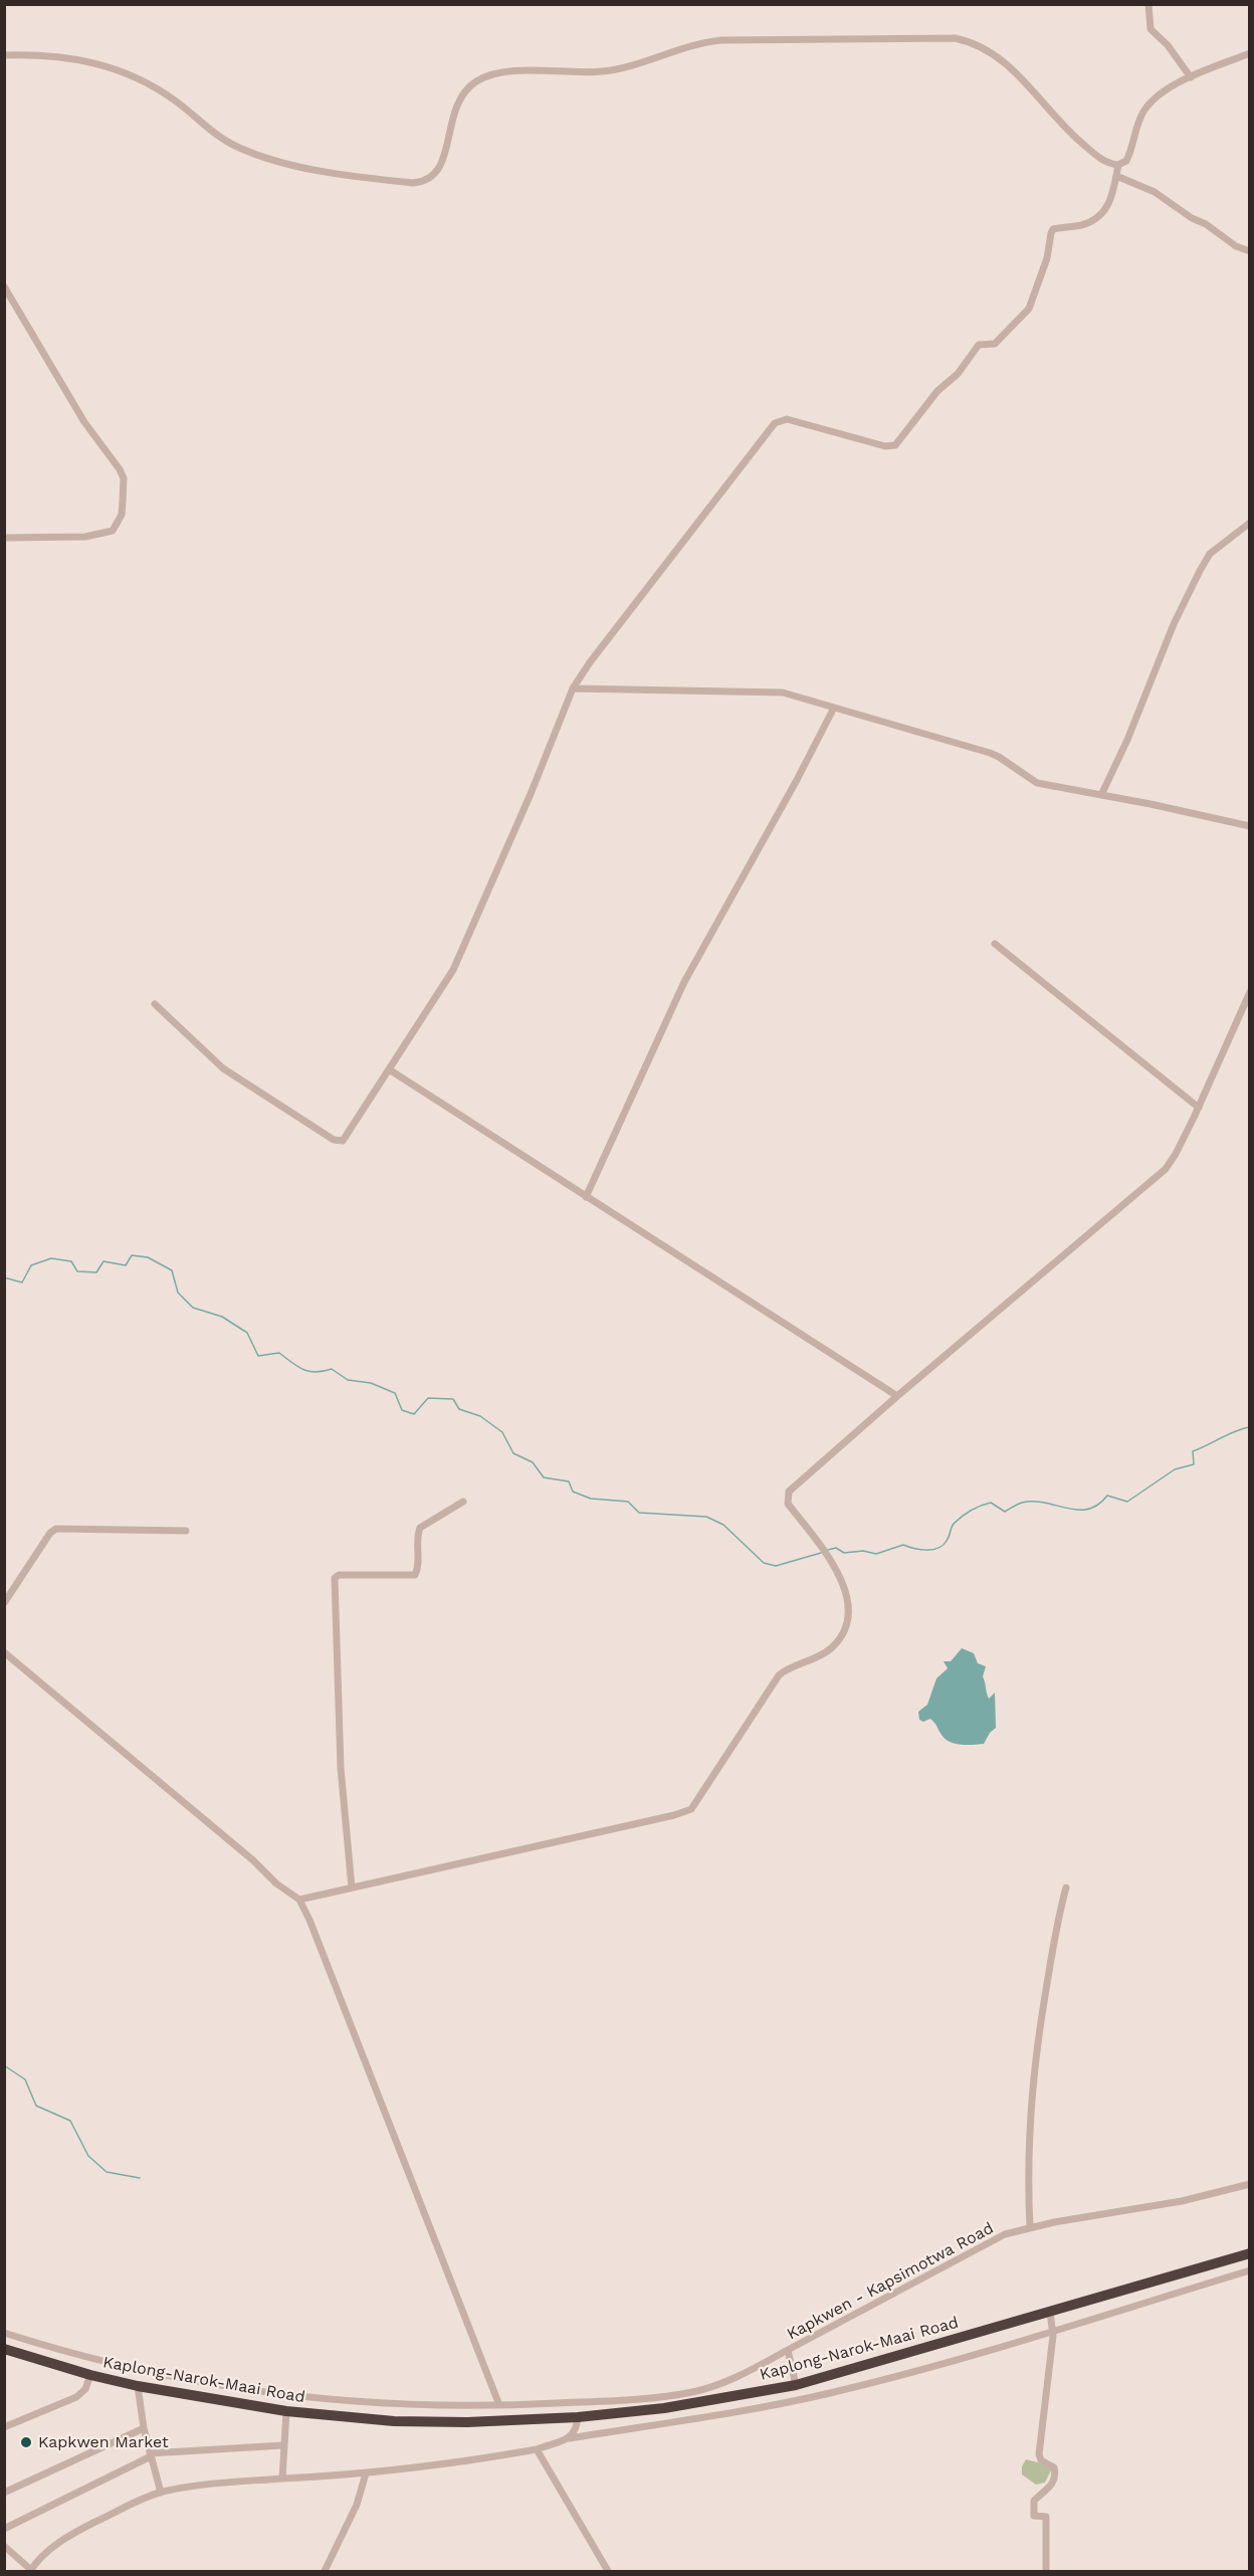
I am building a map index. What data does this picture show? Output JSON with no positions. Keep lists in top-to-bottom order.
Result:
{
  "streets": {
    "highway": ["Kaplong-Narok-Maai Road"],
    "street": ["Kapkwen - Kapsimotwa Road"]
  },
  "crossings": [
    ["Kapkwen - Kapsimotwa Road", "Kaplong-Narok-Maai Road"]
  ],
  "places": ["Kapkwen Market"]
}
